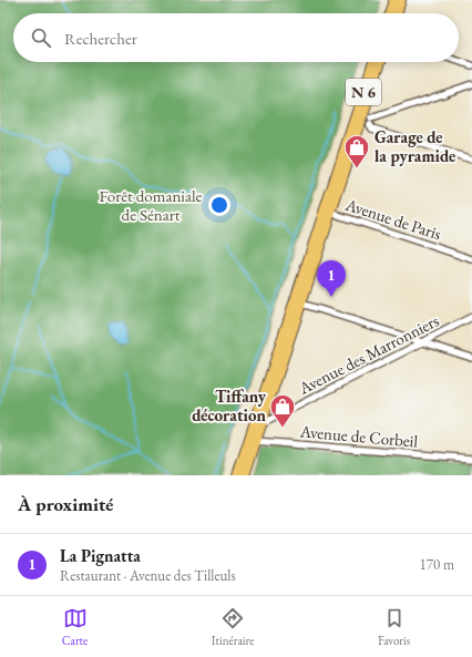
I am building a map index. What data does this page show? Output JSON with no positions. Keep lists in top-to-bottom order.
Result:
{
  "streets": {
    "main road": ["N 6"],
    "street": ["Avenue de Paris", "Avenue des Marronniers", "Avenue de Corbeil"]
  },
  "crossings": [
    ["N 6", "Avenue de Paris"],
    ["N 6", "Avenue des Marronniers"],
    ["N 6", "Avenue de Corbeil"]
  ],
  "parks": ["Forêt domaniale de Sénart"],
  "places": {
    "shop": ["Garage de la pyramide", "Tiffany décoration"]
  },
  "page": {
    "search": "Rechercher",
    "pins": "1",
    "heading": "À proximité",
    "list": [
      {
        "mark": "1",
        "name": "La Pignatta",
        "note": "Restaurant · Avenue des Tilleuls",
        "value": "170 m"
      }
    ],
    "nav": ["Carte", "Itinéraire", "Favoris"]
  }
}
